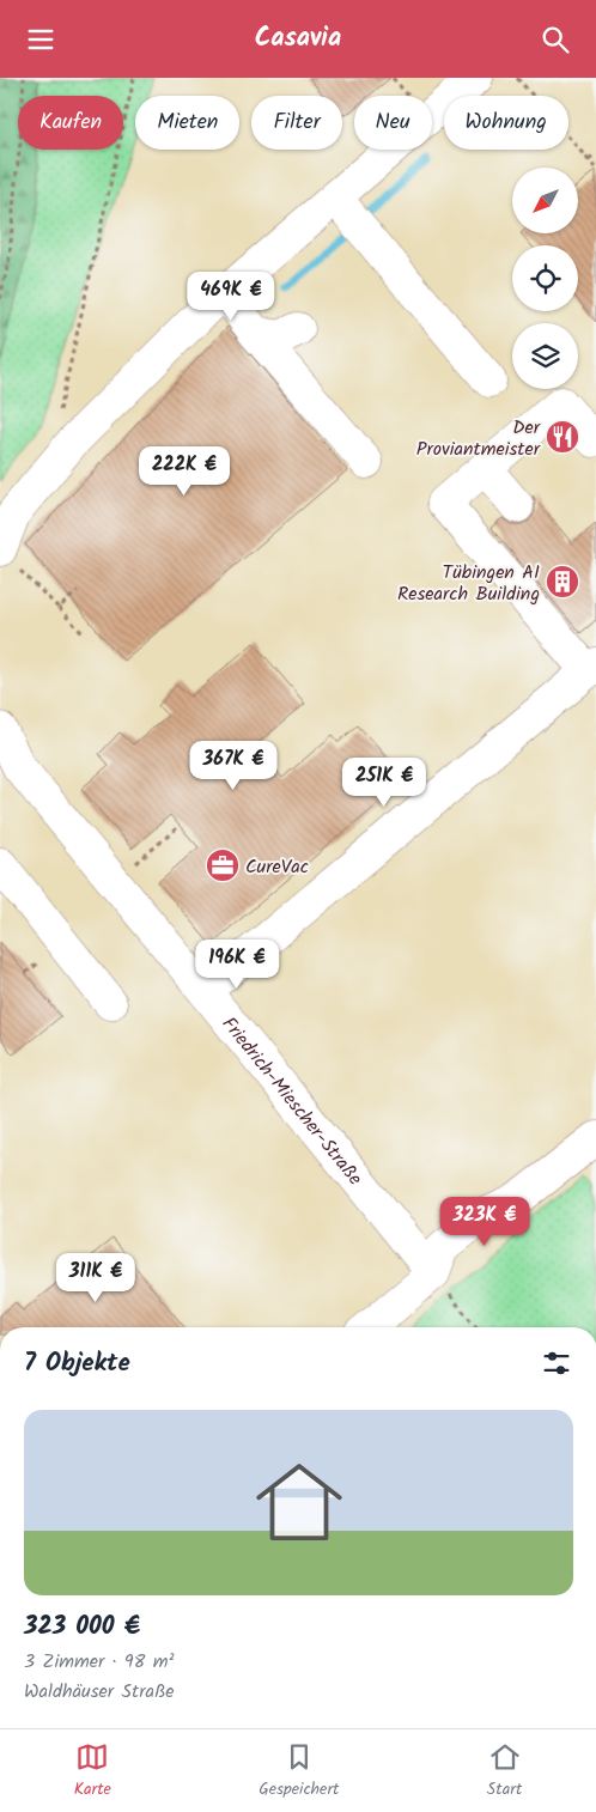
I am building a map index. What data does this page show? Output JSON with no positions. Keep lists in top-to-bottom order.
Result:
{
  "streets": {
    "street": ["Friedrich-Miescher-Straße"]
  },
  "places": {
    "restaurant": ["Der Proviantmeister"],
    "building": ["Tübingen AI Research Building"],
    "office": ["CureVac"]
  },
  "north": "bottom left",
  "page": {
    "header": "Casavia",
    "chip": [
      "Kaufen",
      "Mieten",
      "Filter",
      "Neu",
      "Wohnung"
    ],
    "price": [
      "469K €",
      "222K €",
      "367K €",
      "251K €",
      "196K €",
      "323K €",
      "311K €"
    ],
    "heading": "7 Objekte",
    "list": [
      {
        "name": "323 000 €",
        "note": "3 Zimmer · 98 m² · Waldhäuser Straße"
      }
    ],
    "tabs": ["Karte", "Gespeichert", "Start"]
  }
}
